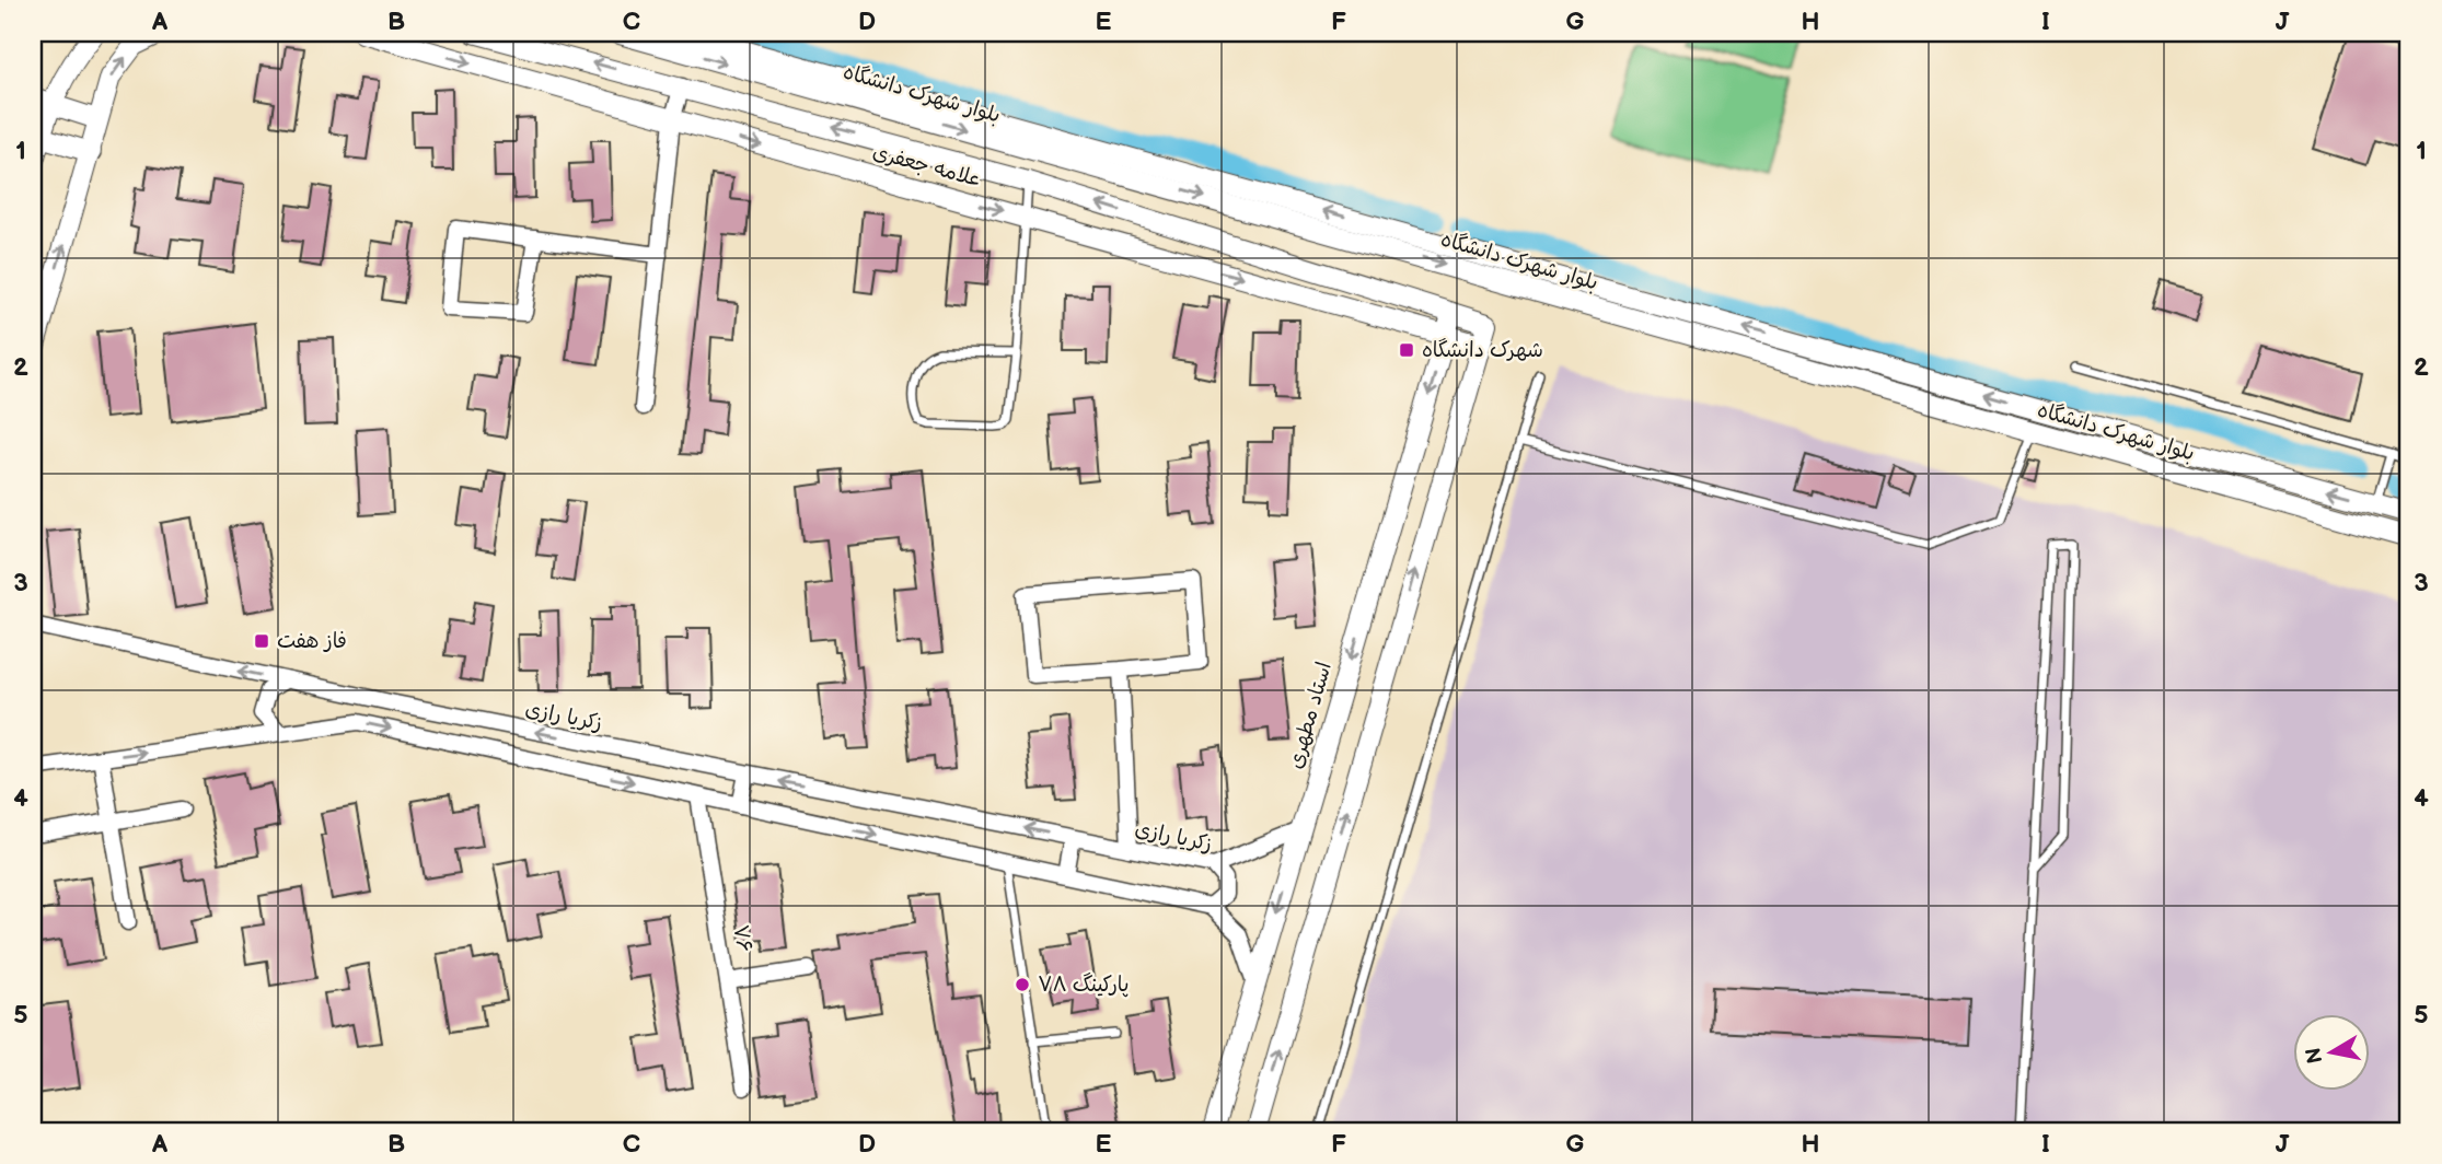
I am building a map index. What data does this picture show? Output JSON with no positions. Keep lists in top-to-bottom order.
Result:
{
  "streets": {
    "street": [
      "بلوار شهرک دانشگاه",
      "علامه جعفری",
      "استاد مطهری",
      "زکریا رازی",
      "۷۶"
    ]
  },
  "crossings": [
    ["علامه جعفری", "استاد مطهری"]
  ],
  "places": {
    "transit": ["شهرک دانشگاه", "فاز هفت"],
    "other": ["پارکینگ ۷۸"]
  },
  "north": "left",
  "grid": {
    "columns": [
      "A",
      "B",
      "C",
      "D",
      "E",
      "F",
      "G",
      "H",
      "I",
      "J"
    ],
    "rows": [
      "1",
      "2",
      "3",
      "4",
      "5"
    ]
  }
}
